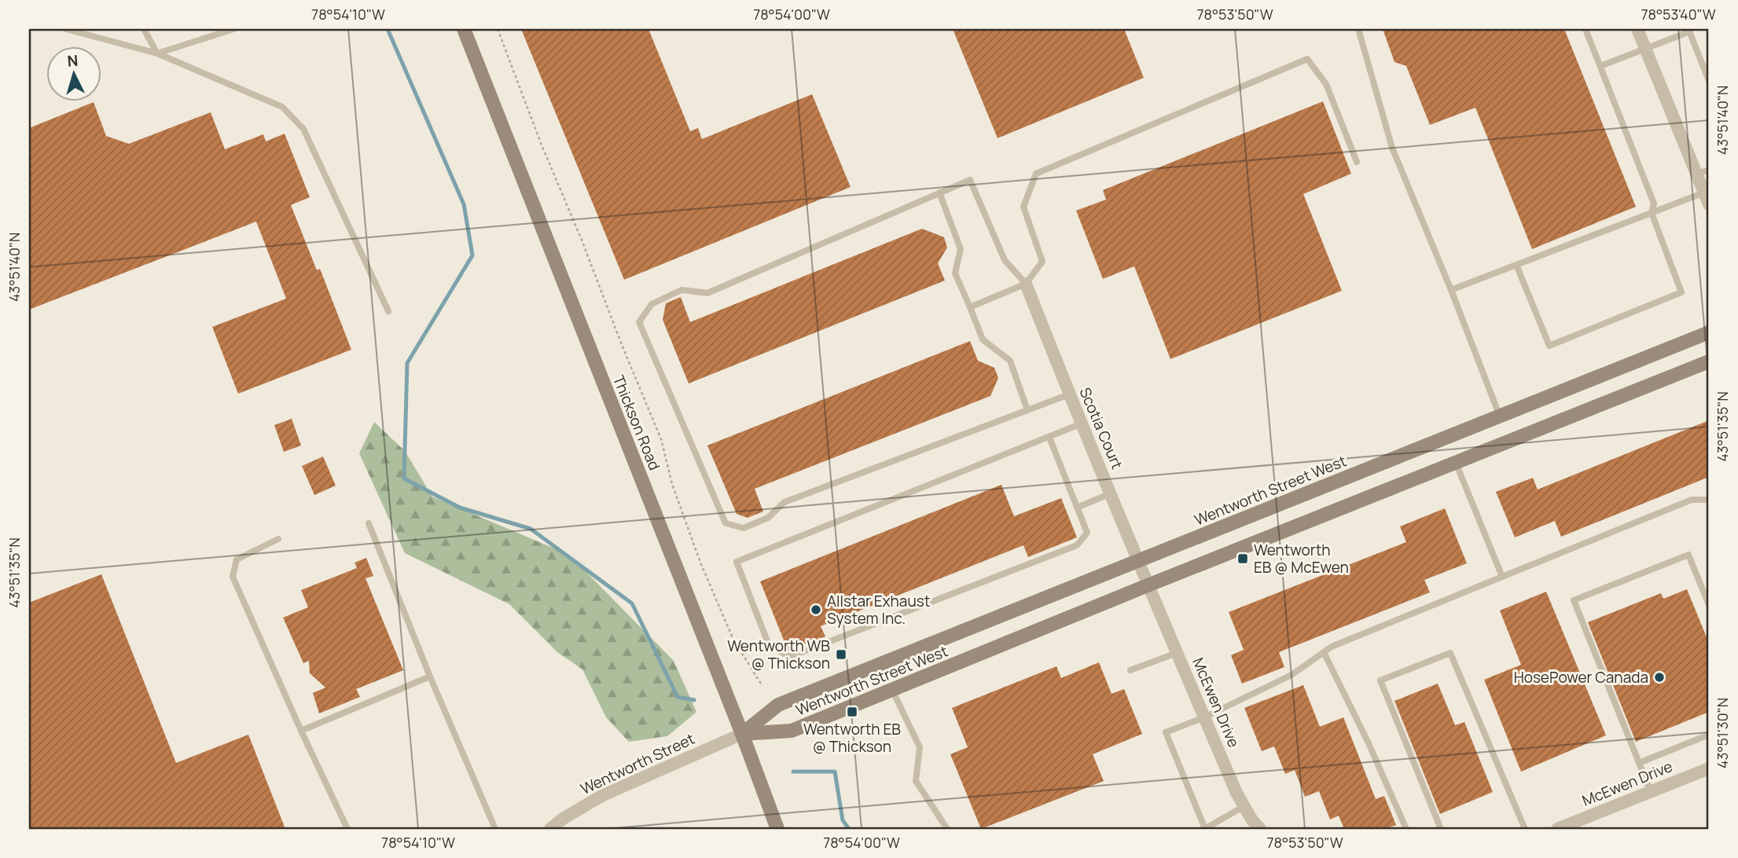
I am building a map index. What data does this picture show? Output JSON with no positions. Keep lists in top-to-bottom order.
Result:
{
  "streets": {
    "main road": ["Thickson Road", "Wentworth Street West"],
    "street": ["Scotia Court", "McEwen Drive", "Wentworth Street"]
  },
  "crossings": [
    ["Thickson Road", "Wentworth Street West"],
    ["Thickson Road", "Wentworth Street"],
    ["Scotia Court", "Wentworth Street West"],
    ["Scotia Court", "McEwen Drive"],
    ["Wentworth Street West", "McEwen Drive"],
    ["Wentworth Street West", "Wentworth Street"]
  ],
  "places": {
    "transit": ["Wentworth EB @ McEwen", "Wentworth WB @ Thickson", "Wentworth EB @ Thickson"],
    "other": ["Allstar Exhaust System Inc.", "HosePower Canada"]
  },
  "north": "top",
  "coordinates": [
    "78°54'10\"W",
    "78°54'00\"W",
    "78°53'50\"W",
    "78°53'40\"W",
    "43°51'40\"N",
    "43°51'35\"N",
    "43°51'30\"N"
  ]
}
